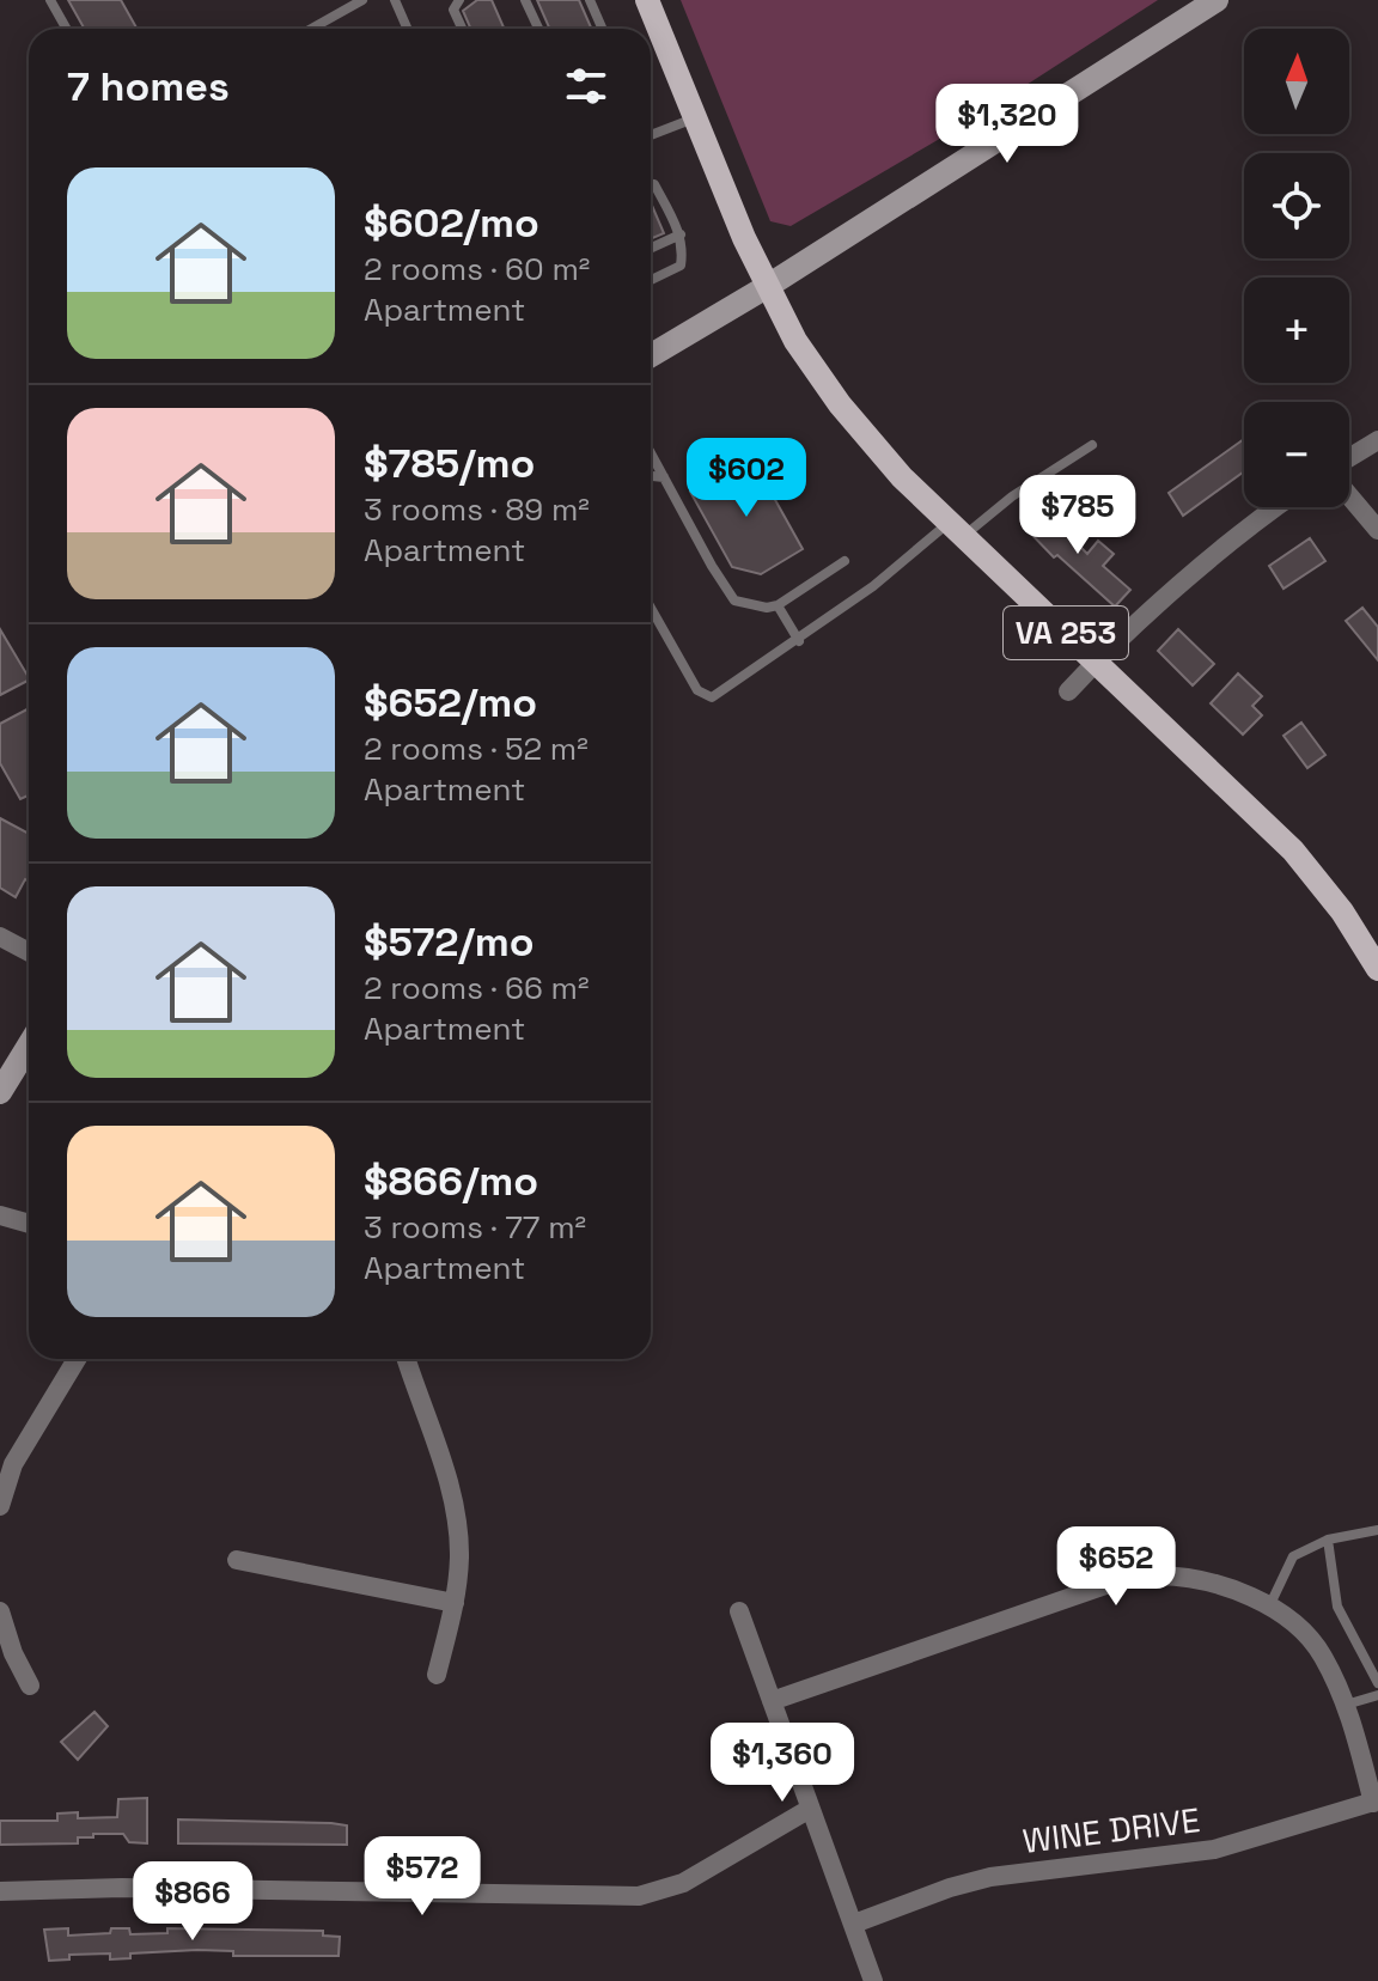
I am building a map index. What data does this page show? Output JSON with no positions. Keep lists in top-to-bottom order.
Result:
{
  "streets": {
    "main road": ["VA 253"],
    "street": ["WINE DRIVE"]
  },
  "north": "top",
  "page": {
    "map_buttons": ["+", "−"],
    "heading": "7 homes",
    "price": [
      "$1,320",
      "$602",
      "$785",
      "$652",
      "$1,360",
      "$572",
      "$866"
    ],
    "list": [
      {
        "name": "$602/mo",
        "note": "2 rooms · 60 m² · Apartment"
      },
      {
        "name": "$785/mo",
        "note": "3 rooms · 89 m² · Apartment"
      },
      {
        "name": "$652/mo",
        "note": "2 rooms · 52 m² · Apartment"
      },
      {
        "name": "$572/mo",
        "note": "2 rooms · 66 m² · Apartment"
      },
      {
        "name": "$866/mo",
        "note": "3 rooms · 77 m² · Apartment"
      }
    ]
  }
}
